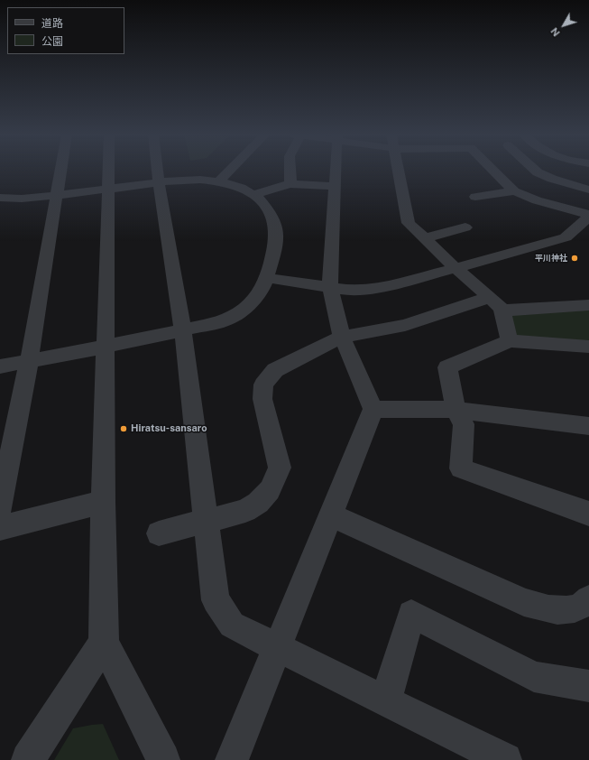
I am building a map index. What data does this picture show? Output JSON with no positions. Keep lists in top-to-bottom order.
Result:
{
  "places": ["平川神社", "Hiratsu-sansaro"],
  "legend": ["道路", "公園"],
  "north": "bottom left"
}
